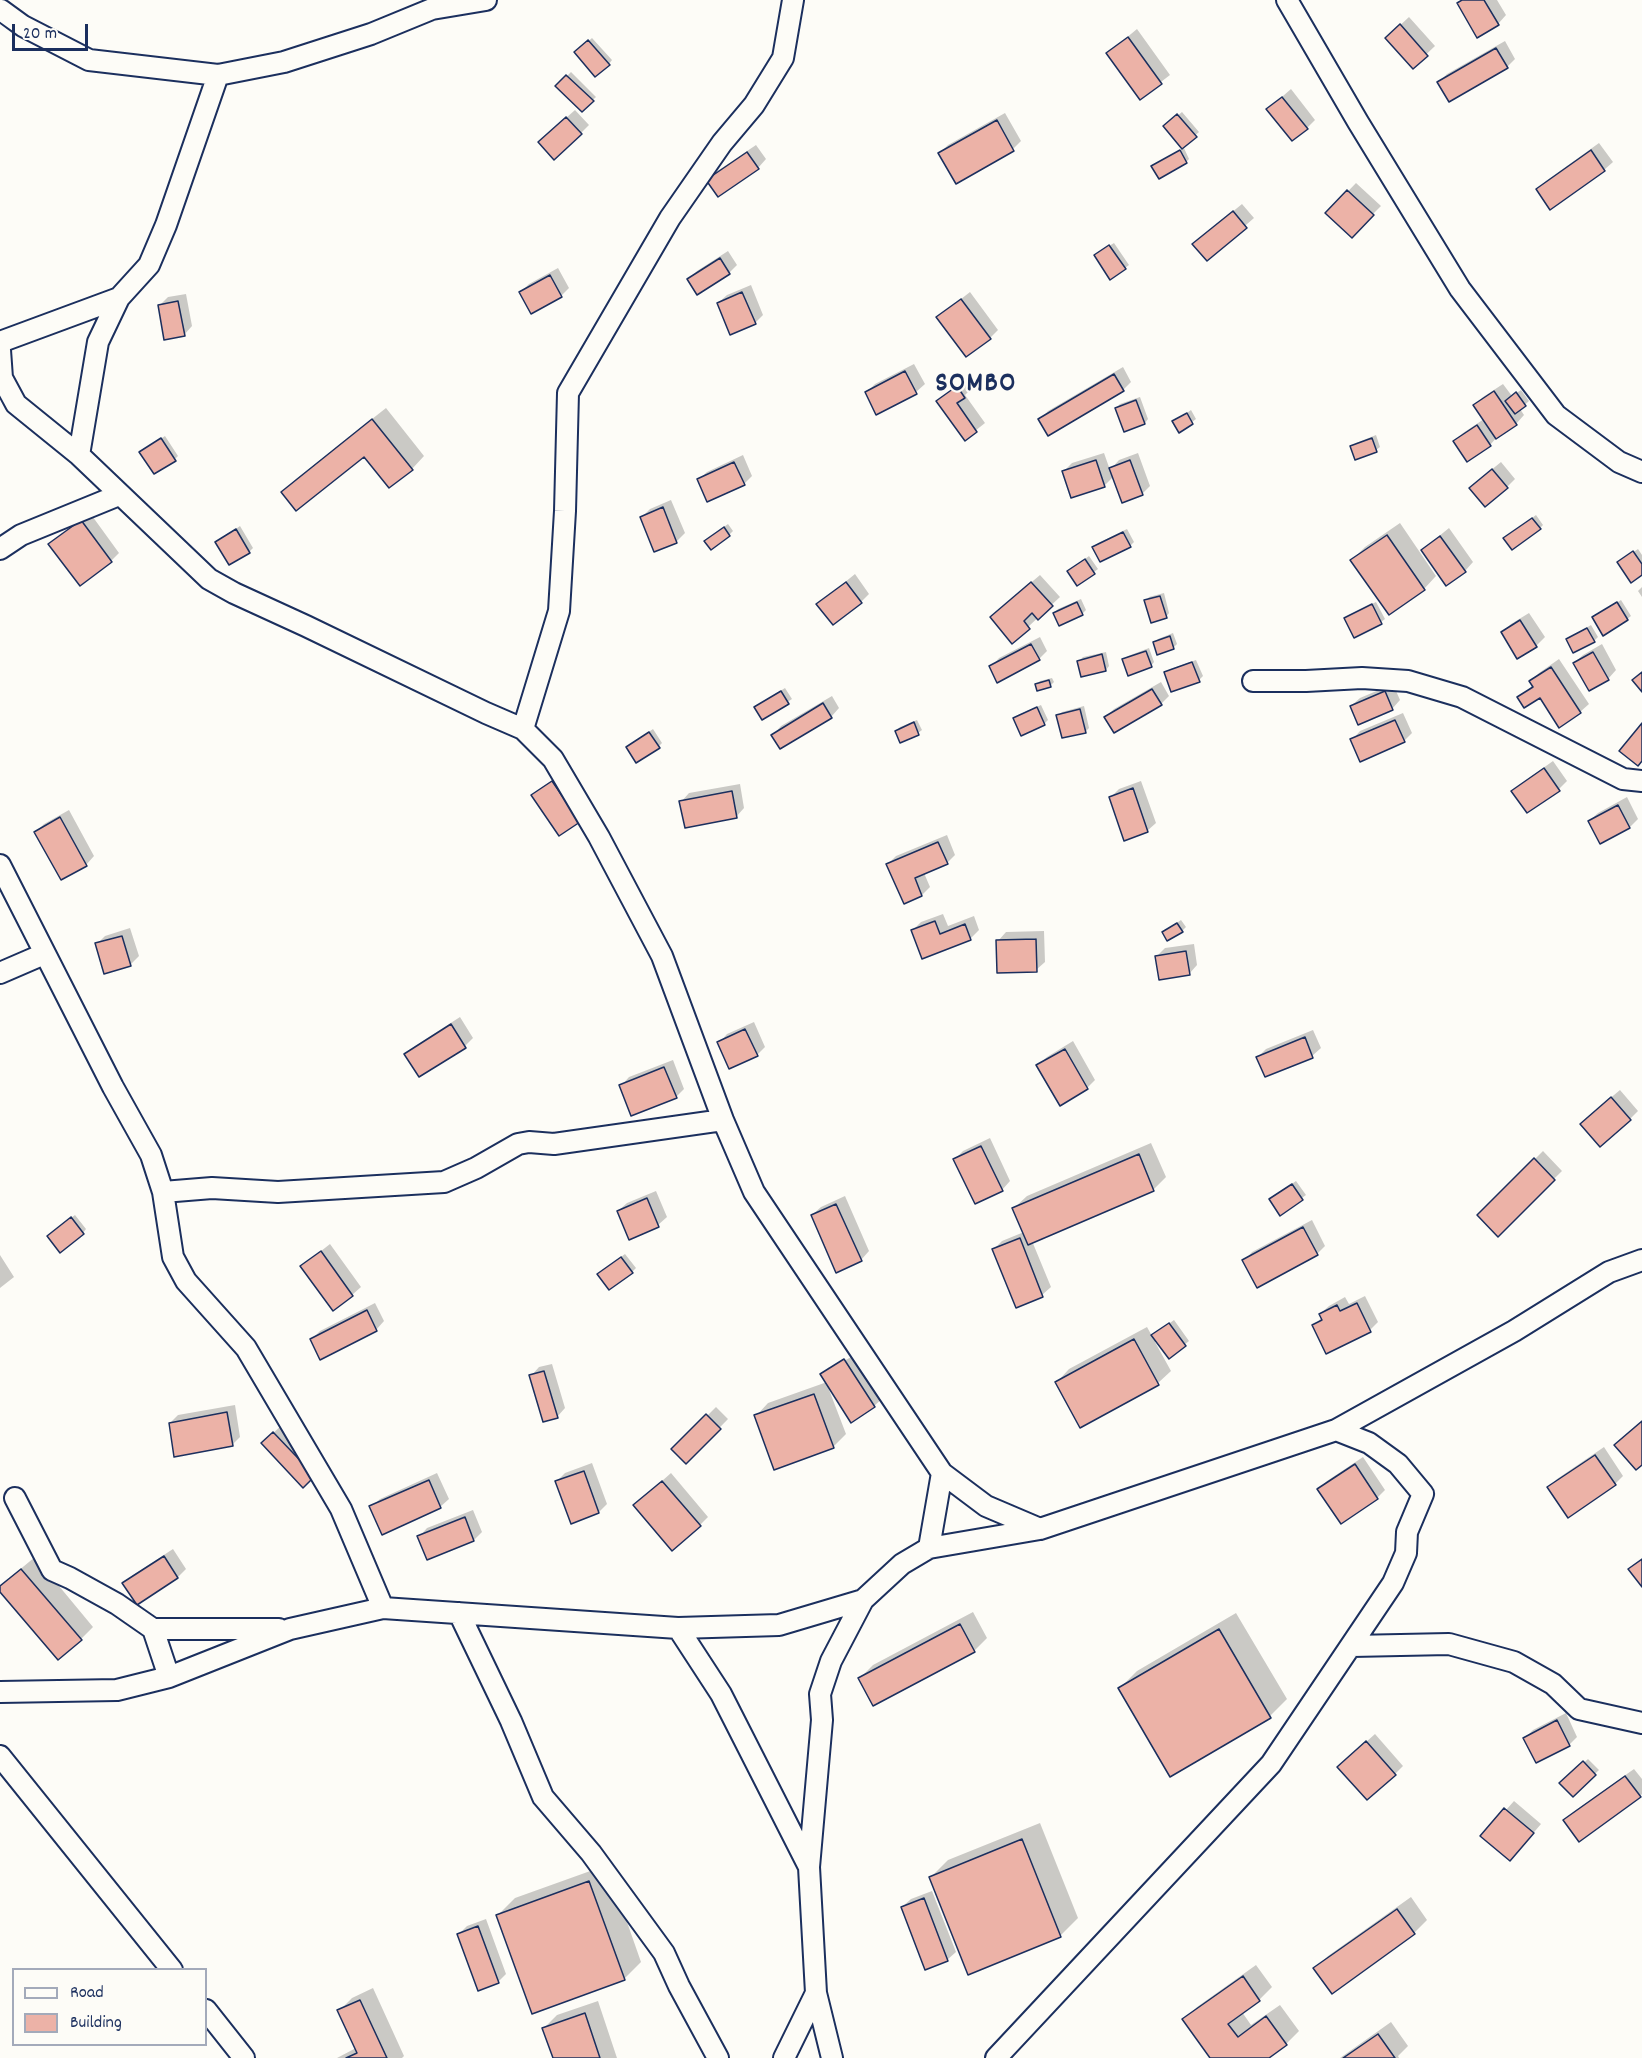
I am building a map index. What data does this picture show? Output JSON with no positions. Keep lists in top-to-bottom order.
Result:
{
  "districts": ["SOMBO"],
  "legend": ["Road", "Building"],
  "scale_bar": "20 m"
}
